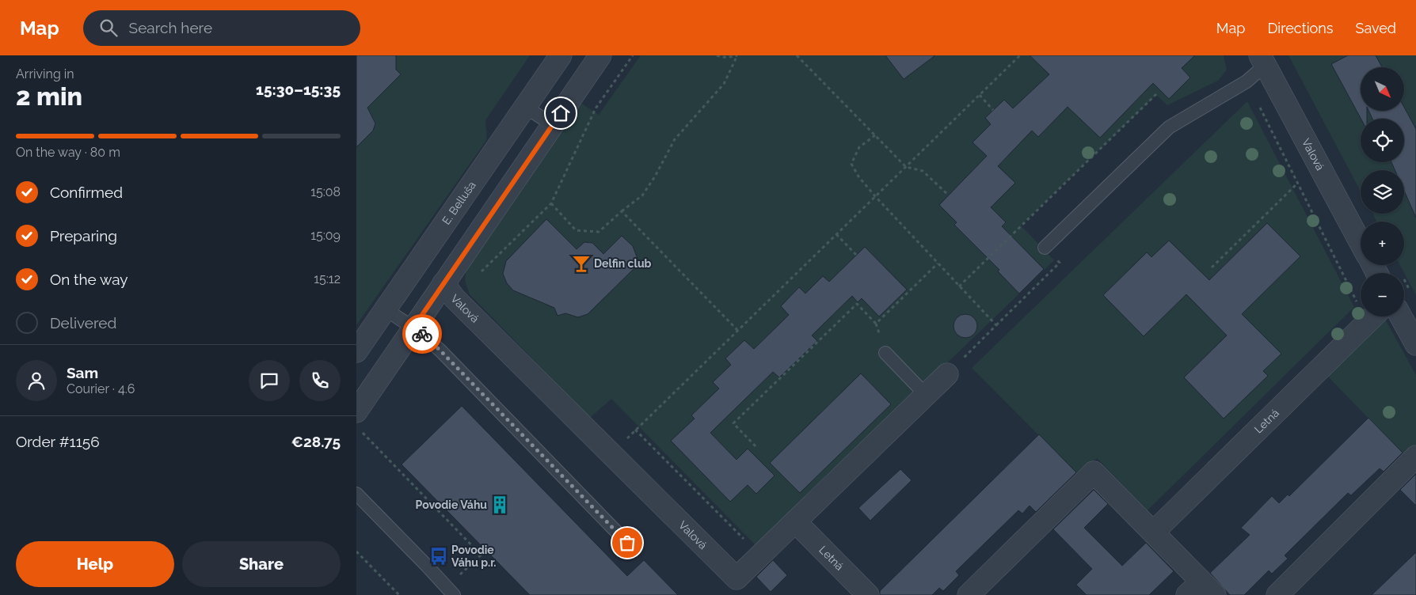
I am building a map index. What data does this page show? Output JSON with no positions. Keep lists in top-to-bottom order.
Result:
{
  "streets": {
    "street": ["Valová", "E. Belluša", "Letná"]
  },
  "crossings": [
    ["Valová", "Letná"]
  ],
  "places": {
    "bar": ["Delfin club"],
    "building": ["Povodie Váhu"],
    "bus stop": ["Povodie Váhu p.r."]
  },
  "north": "bottom right",
  "page": {
    "header": "Map",
    "search": "Search here",
    "nav": ["Map", "Directions", "Saved"],
    "heading": ["2 min", "Arriving in", "15:30–15:35"],
    "panel": [
      "Sam",
      "Courier · 4.6",
      "Order #1156",
      "€28.75"
    ],
    "map_buttons": ["+", "−"],
    "bar": "On the way · 80 m",
    "list": [
      ["Confirmed", "15:08"],
      ["Preparing", "15:09"],
      ["On the way", "15:12"],
      "Delivered"
    ],
    "buttons": ["Help", "Share"]
  }
}
